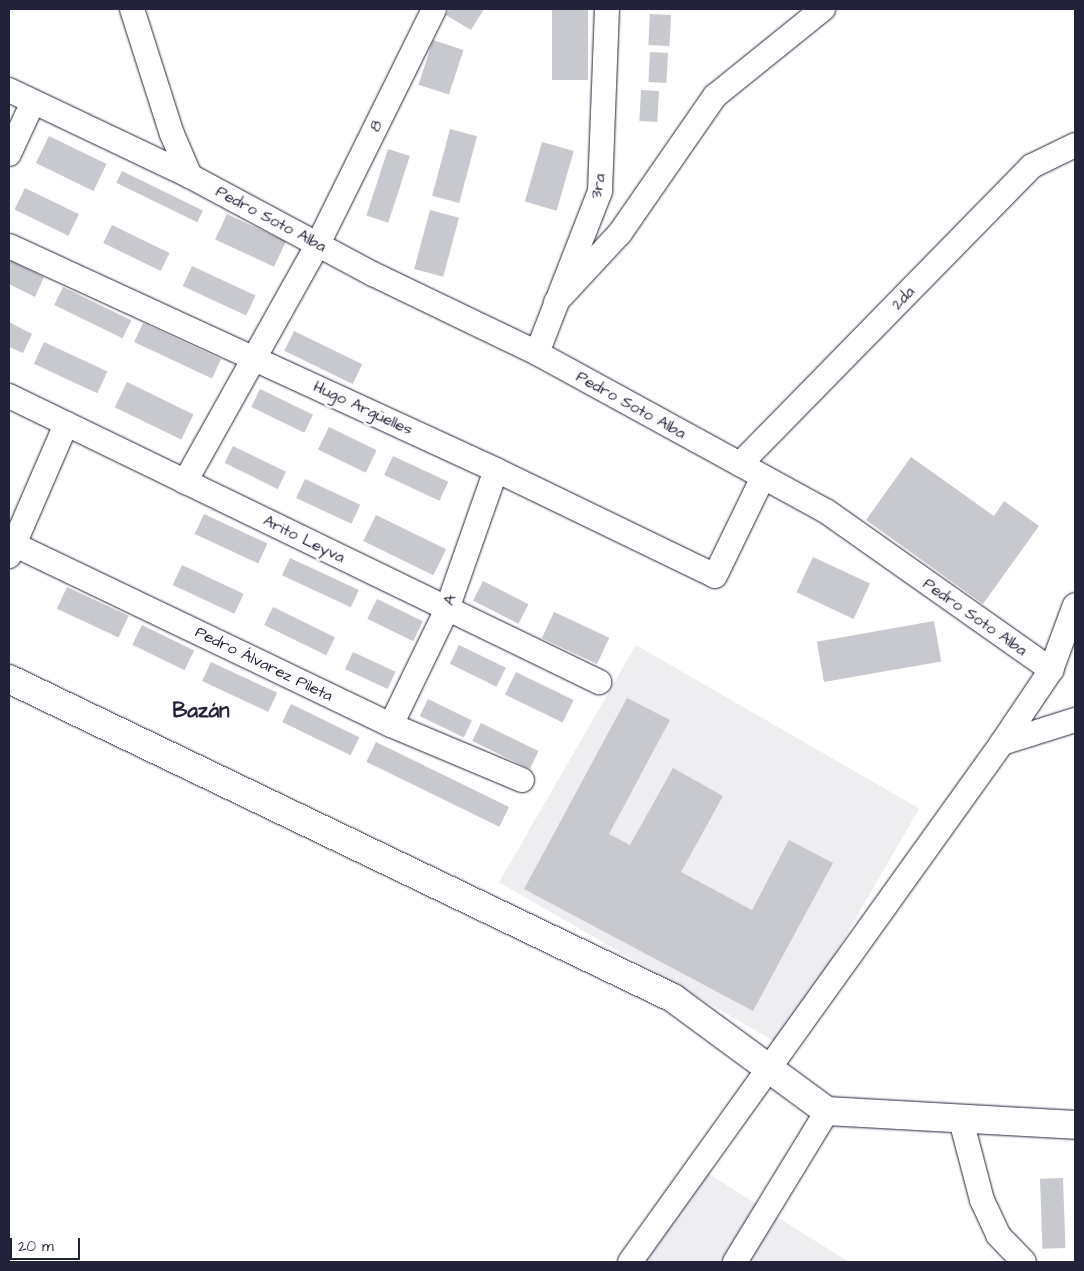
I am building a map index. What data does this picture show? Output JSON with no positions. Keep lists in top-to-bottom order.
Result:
{
  "streets": {
    "street": [
      "8",
      "3ra",
      "Pedro Soto Alba",
      "2da",
      "Hugo Argüelles",
      "Arito Leyva",
      "A",
      "Pedro Álvarez Pileta"
    ]
  },
  "crossings": [
    ["8", "Pedro Soto Alba"],
    ["8", "Hugo Argüelles"],
    ["8", "Arito Leyva"],
    ["3ra", "Pedro Soto Alba"],
    ["Pedro Soto Alba", "2da"],
    ["Pedro Soto Alba", "Hugo Argüelles"],
    ["Hugo Argüelles", "A"],
    ["Arito Leyva", "A"],
    ["A", "Pedro Álvarez Pileta"]
  ],
  "districts": ["Bazán"],
  "scale_bar": "20 m"
}
